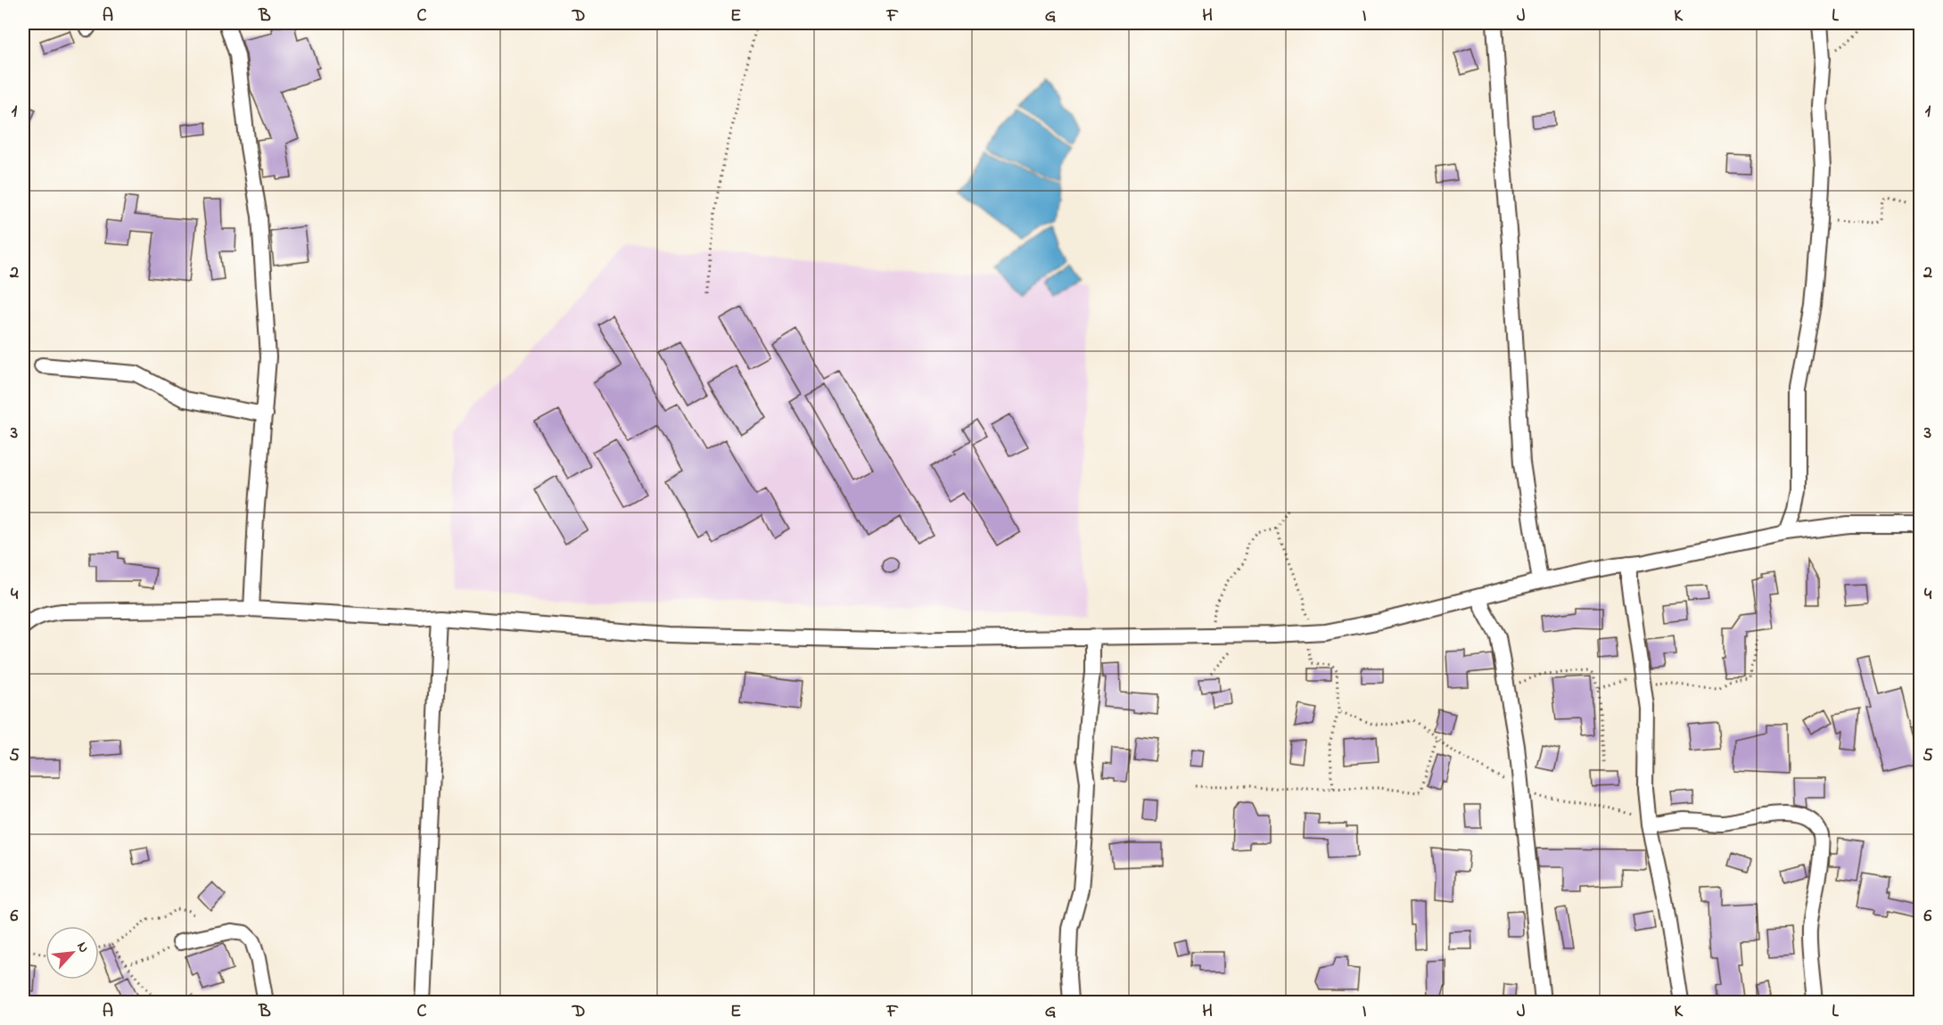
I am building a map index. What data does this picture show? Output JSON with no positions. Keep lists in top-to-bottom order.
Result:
{
  "north": "top right",
  "grid": {
    "columns": [
      "A",
      "B",
      "C",
      "D",
      "E",
      "F",
      "G",
      "H",
      "I",
      "J",
      "K",
      "L"
    ],
    "rows": [
      "1",
      "2",
      "3",
      "4",
      "5",
      "6"
    ]
  }
}
